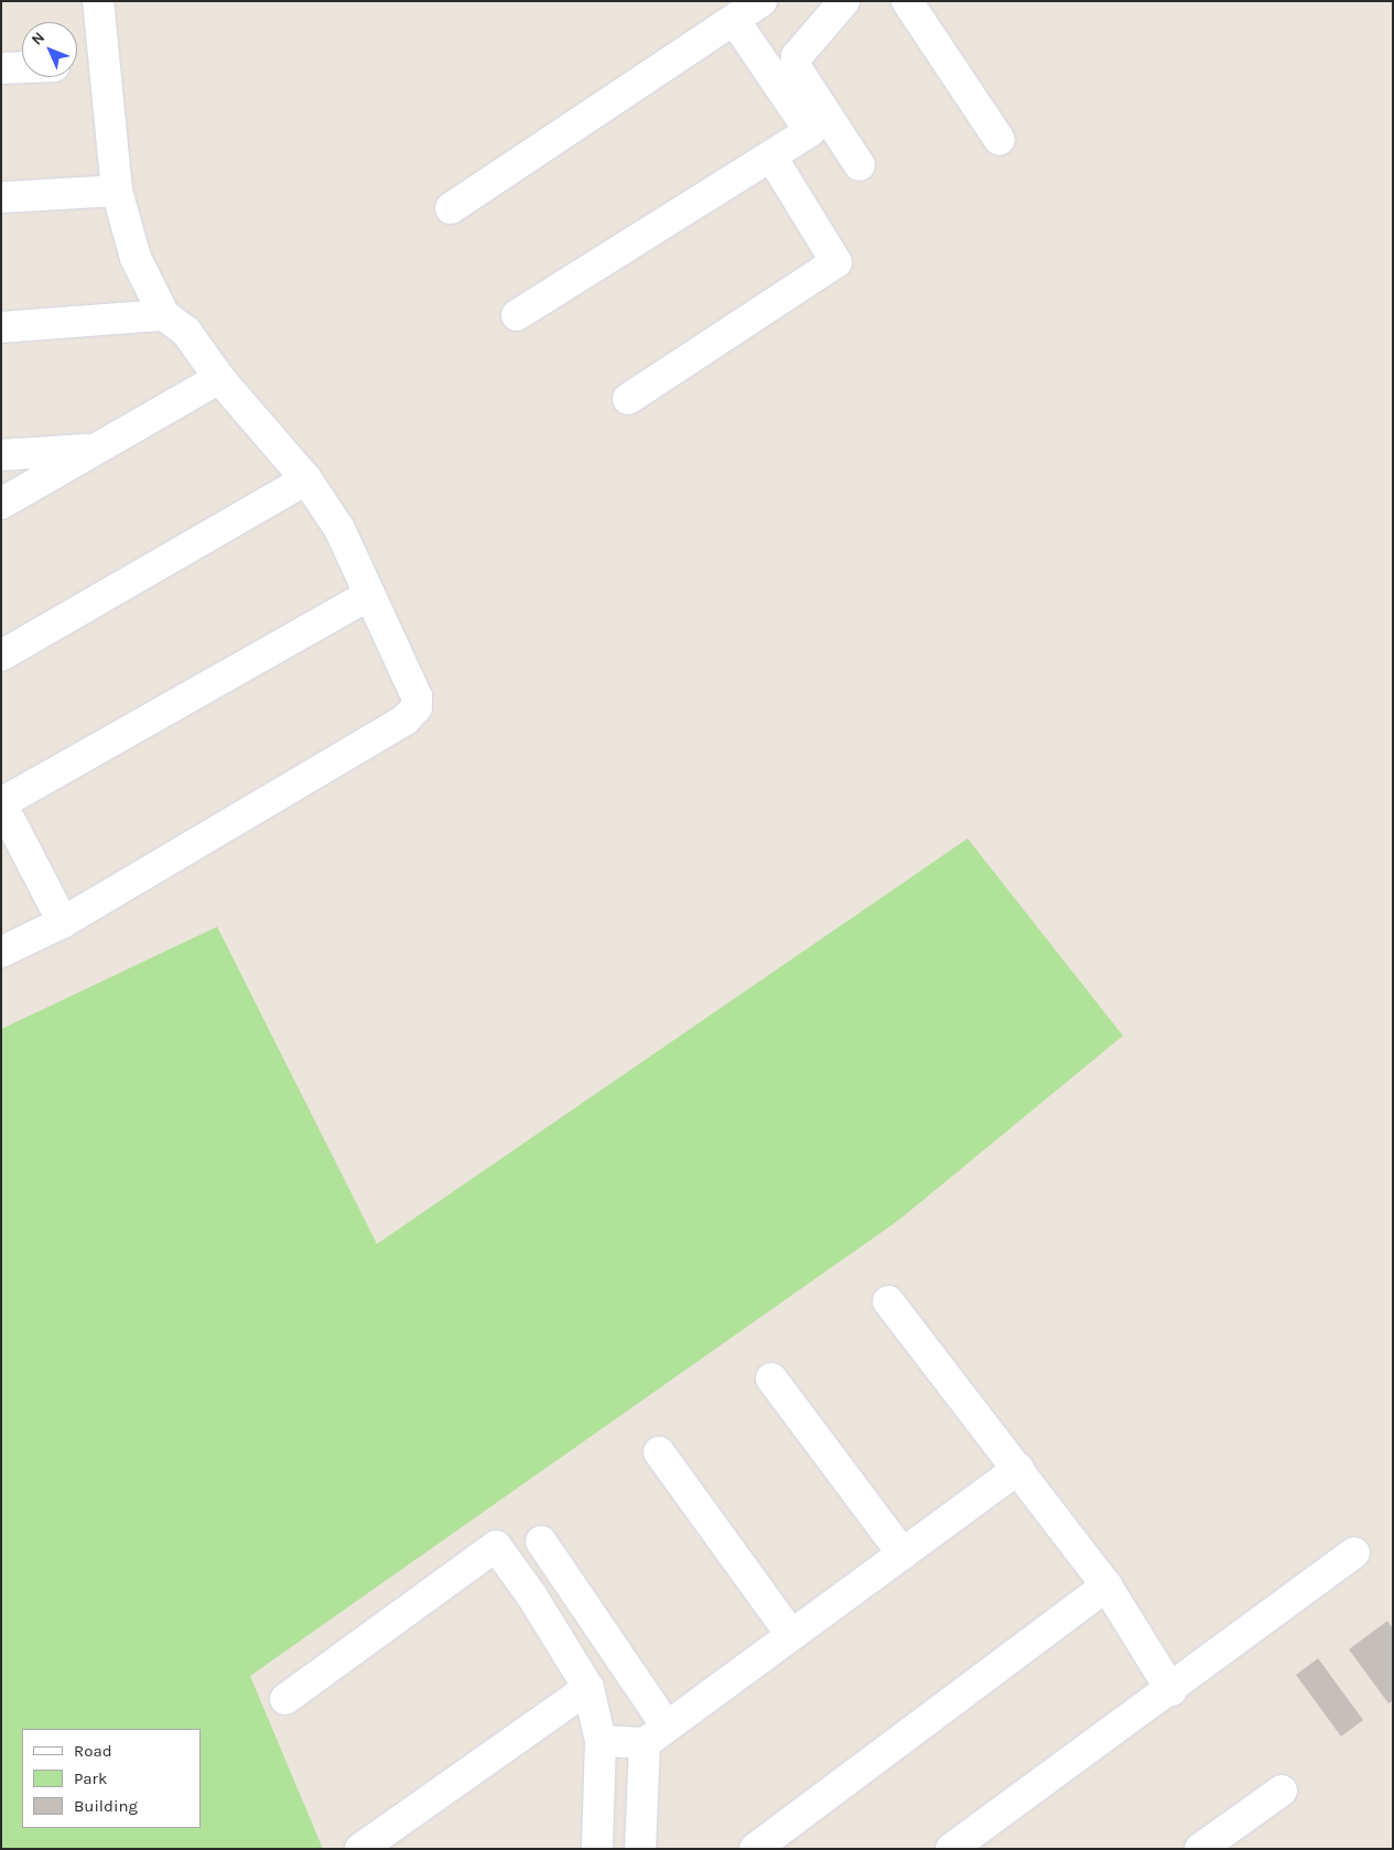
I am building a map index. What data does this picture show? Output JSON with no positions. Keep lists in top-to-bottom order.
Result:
{
  "legend": ["Road", "Park", "Building"],
  "north": "top left"
}
